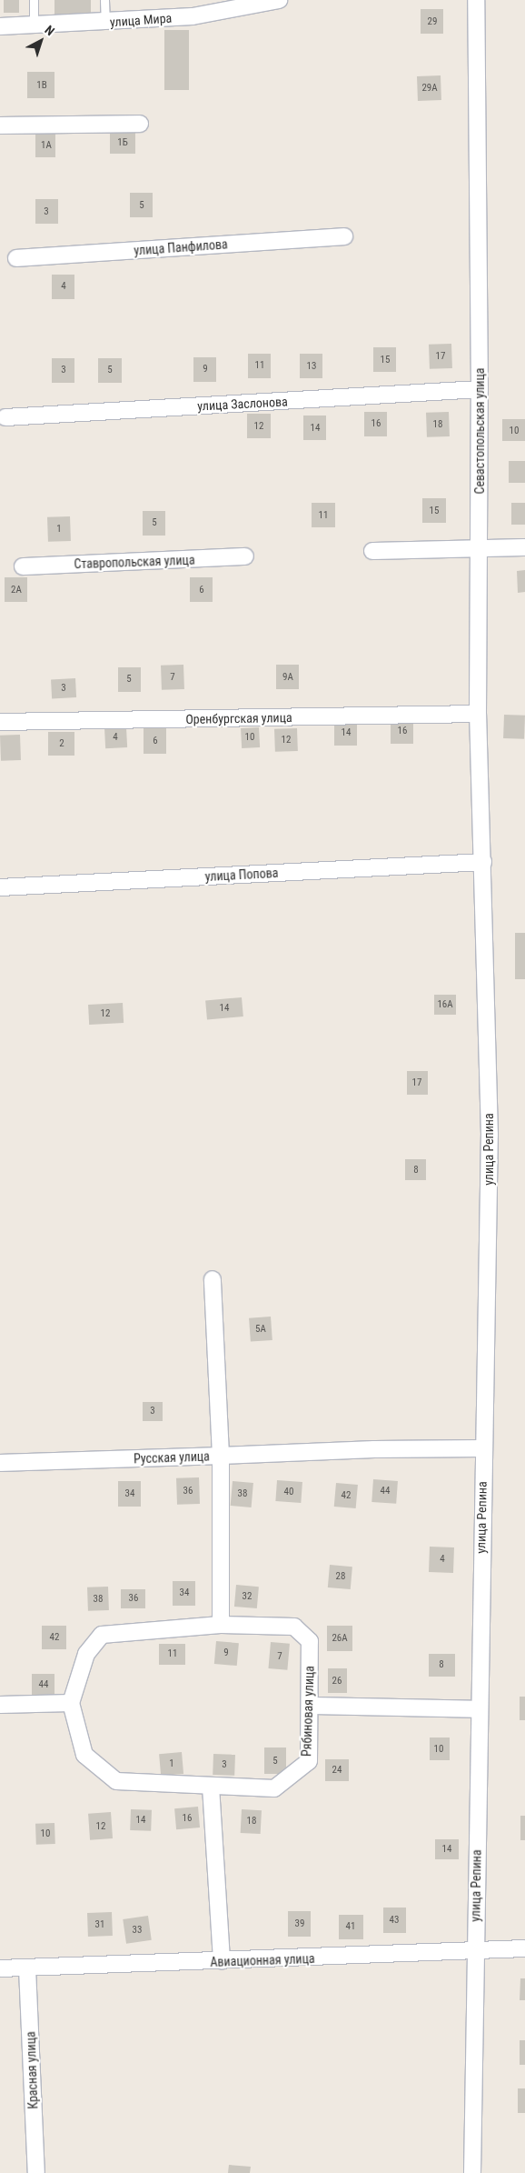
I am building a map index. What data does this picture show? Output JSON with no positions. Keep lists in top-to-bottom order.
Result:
{
  "streets": {
    "street": [
      "улица Мира",
      "улица Панфилова",
      "улица Заслонова",
      "Севастопольская улица",
      "Ставропольская улица",
      "Оренбургская улица",
      "улица Попова",
      "улица Репина",
      "Русская улица",
      "Рябиновая улица",
      "Авиационная улица",
      "Красная улица"
    ]
  },
  "crossings": [
    ["улица Заслонова", "Севастопольская улица"],
    ["Севастопольская улица", "Оренбургская улица"],
    ["Севастопольская улица", "улица Попова"],
    ["Севастопольская улица", "улица Репина"],
    ["улица Попова", "улица Репина"],
    ["улица Репина", "Авиационная улица"],
    ["Авиационная улица", "Красная улица"]
  ],
  "house_numbers": [
    "29",
    "1В",
    "29А",
    "1Б",
    "1А",
    "5",
    "3",
    "4",
    "17",
    "15",
    "11",
    "13",
    "9",
    "3",
    "5",
    "16",
    "18",
    "12",
    "14",
    "10",
    "15",
    "11",
    "5",
    "1",
    "2А",
    "6",
    "7",
    "9А",
    "5",
    "3",
    "16",
    "14",
    "4",
    "10",
    "12",
    "6",
    "2",
    "16А",
    "14",
    "12",
    "17",
    "8",
    "5А",
    "3",
    "36",
    "44",
    "40",
    "34",
    "38",
    "42",
    "4",
    "28",
    "34",
    "32",
    "36",
    "38",
    "42",
    "26А",
    "9",
    "11",
    "7",
    "8",
    "26",
    "44",
    "10",
    "5",
    "1",
    "3",
    "24",
    "16",
    "14",
    "18",
    "12",
    "10",
    "14",
    "43",
    "39",
    "31",
    "41",
    "33"
  ],
  "north": "top right"
}
